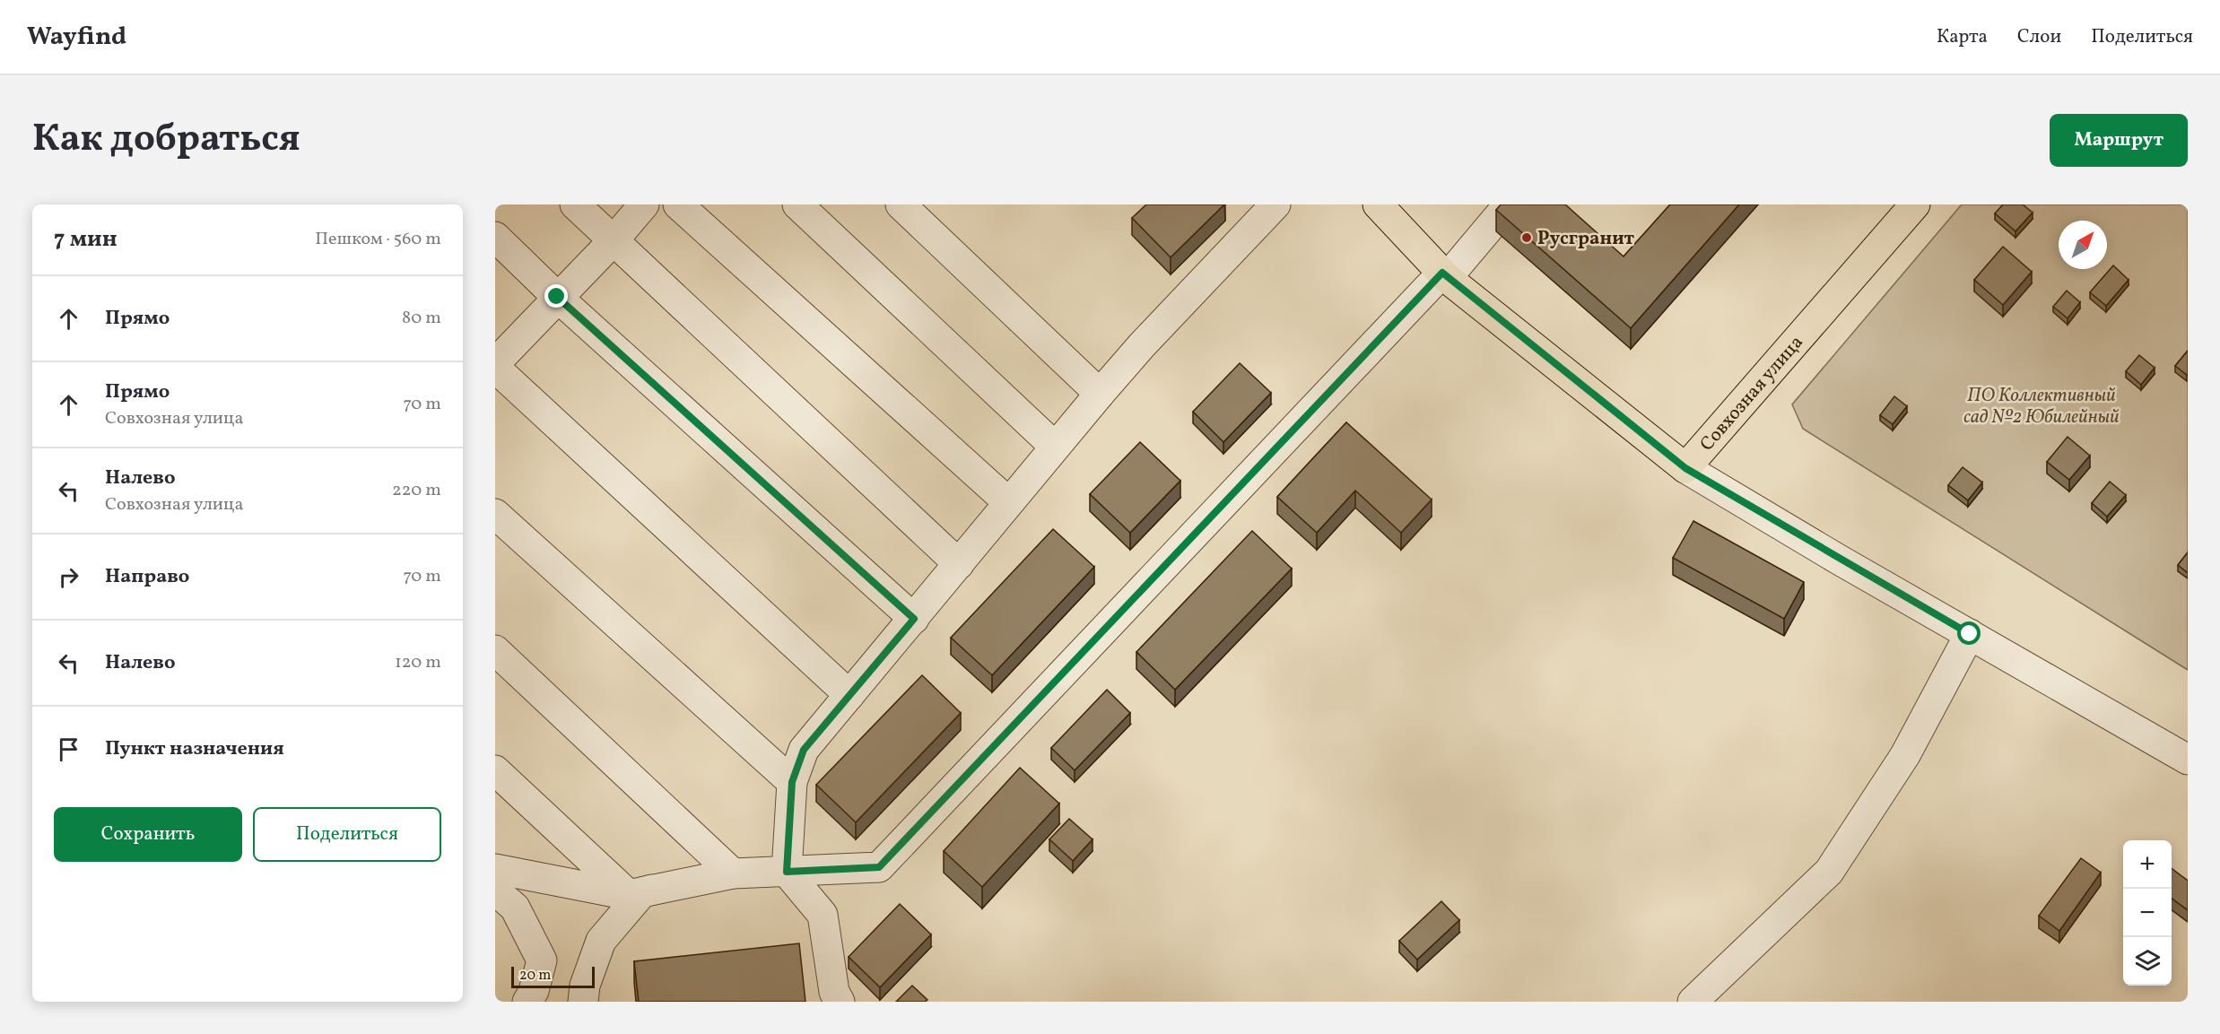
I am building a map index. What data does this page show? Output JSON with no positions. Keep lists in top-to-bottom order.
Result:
{
  "streets": {
    "main road": ["Совхозная улица"]
  },
  "parks": ["ПО Коллективный сад №2 Юбилейный"],
  "places": ["Русгранит"],
  "scale_bar": "20 m",
  "north": "top right",
  "page": {
    "header": "Wayfind",
    "nav": ["Карта", "Слои", "Поделиться"],
    "title": "Как добраться",
    "buttons": [
      "Маршрут",
      ["Сохранить", "Поделиться"]
    ],
    "heading": ["7 мин", "Пешком · 560 m"],
    "list": [
      ["Прямо", "80 m"],
      ["Прямо", "Совхозная улица", "70 m"],
      ["Налево", "Совхозная улица", "220 m"],
      ["Направо", "70 m"],
      ["Налево", "120 m"],
      "Пункт назначения"
    ],
    "map_buttons": ["+", "−"],
    "scale": "20 m"
  }
}
